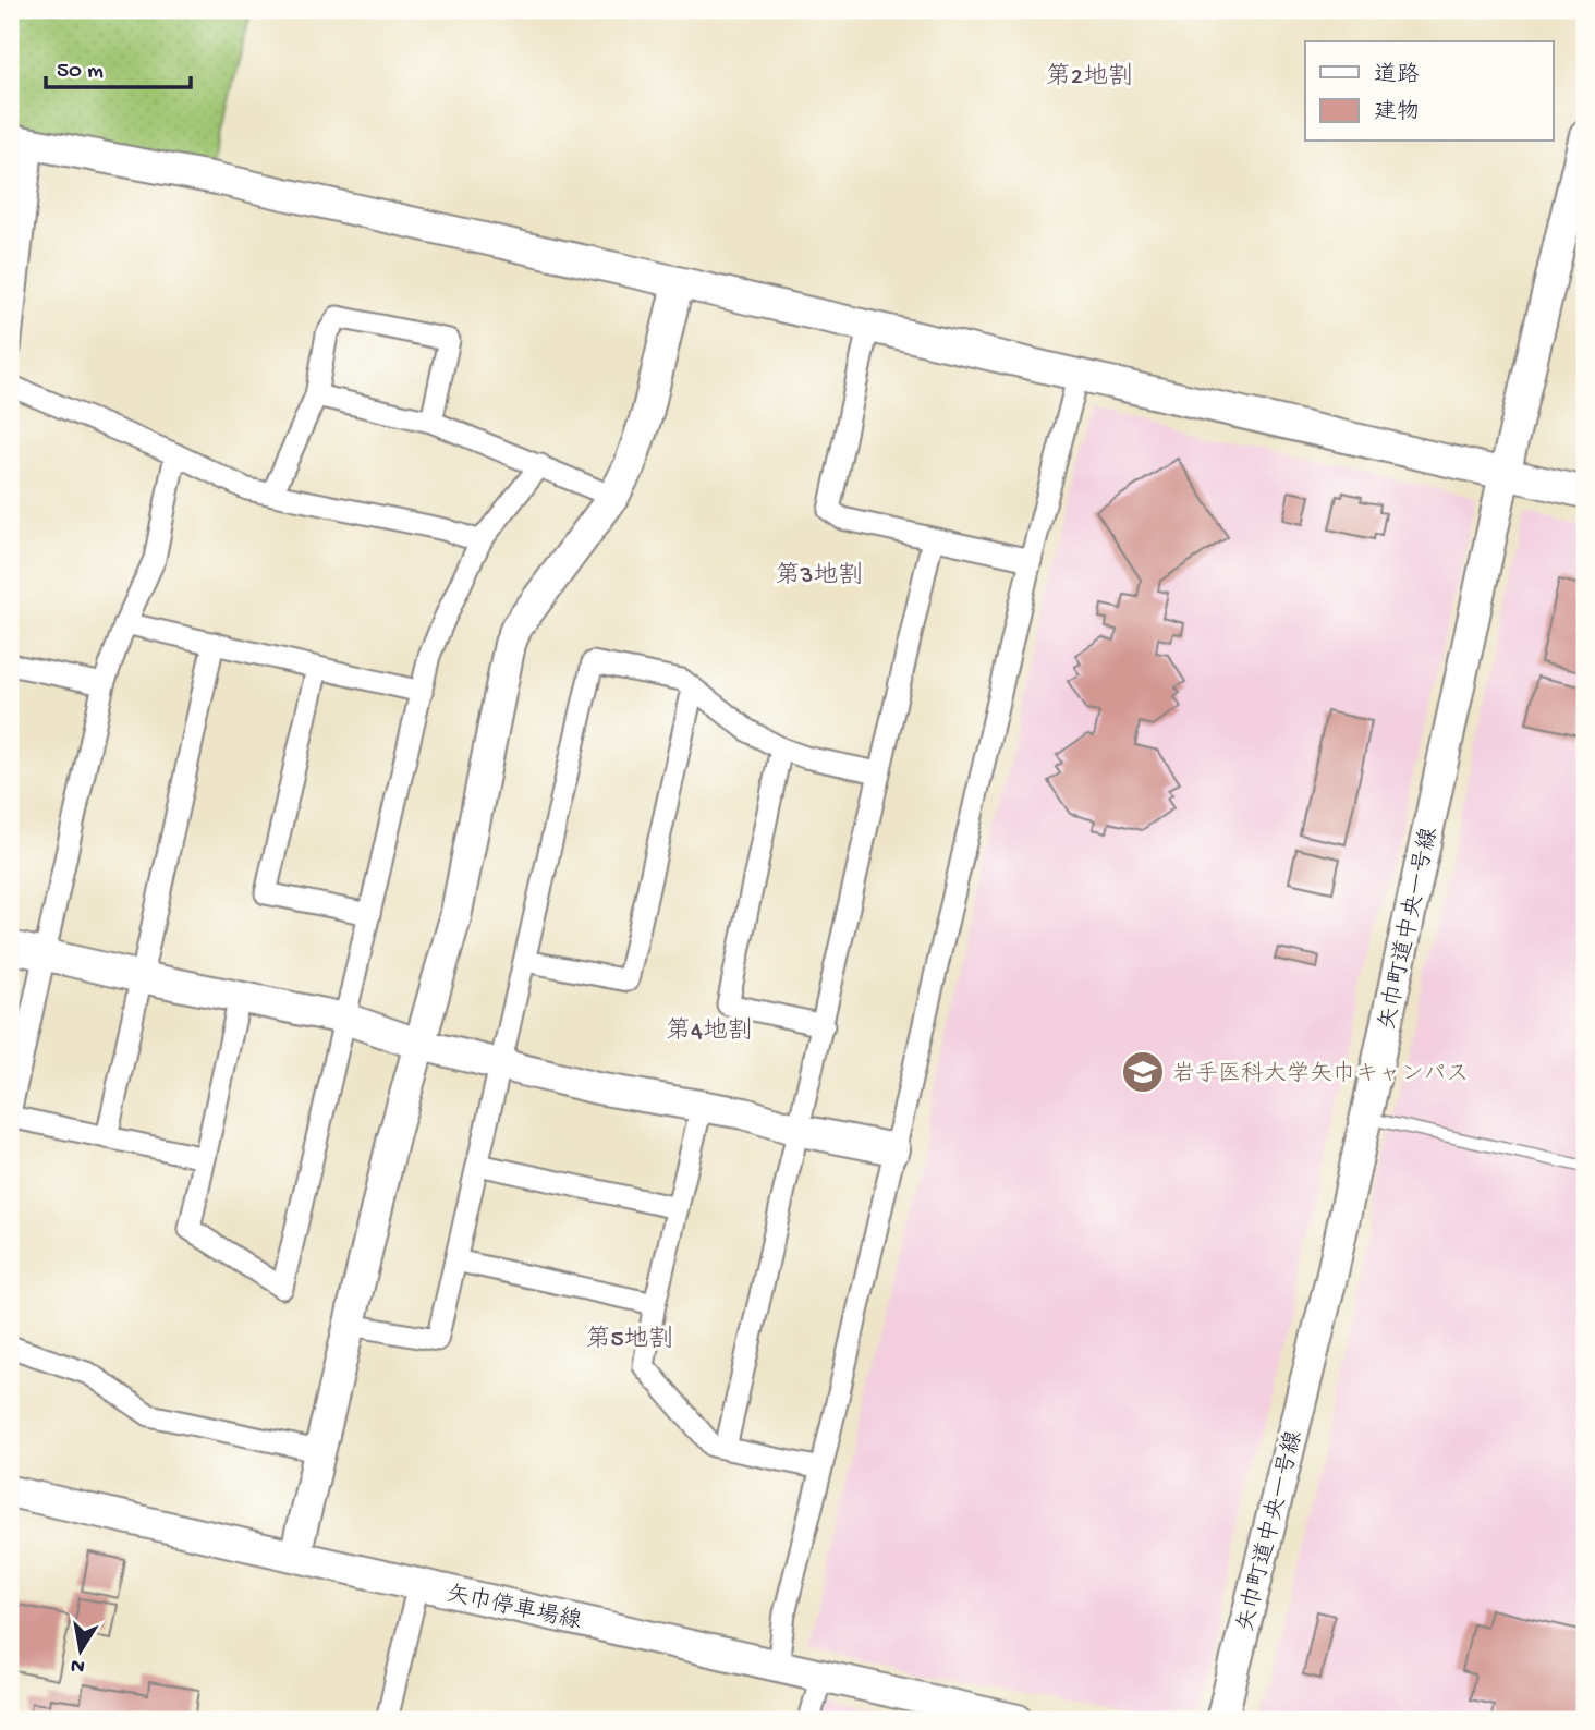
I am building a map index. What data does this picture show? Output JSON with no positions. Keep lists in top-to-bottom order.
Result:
{
  "streets": {
    "street": ["矢巾町道中央一号線", "矢巾停車場線"]
  },
  "districts": [
    "第2地割",
    "第3地割",
    "第4地割",
    "第5地割"
  ],
  "places": {
    "school or university": ["岩手医科大学矢巾キャンパス"]
  },
  "legend": ["道路", "建物"],
  "scale_bar": "50 m",
  "north": "bottom"
}
